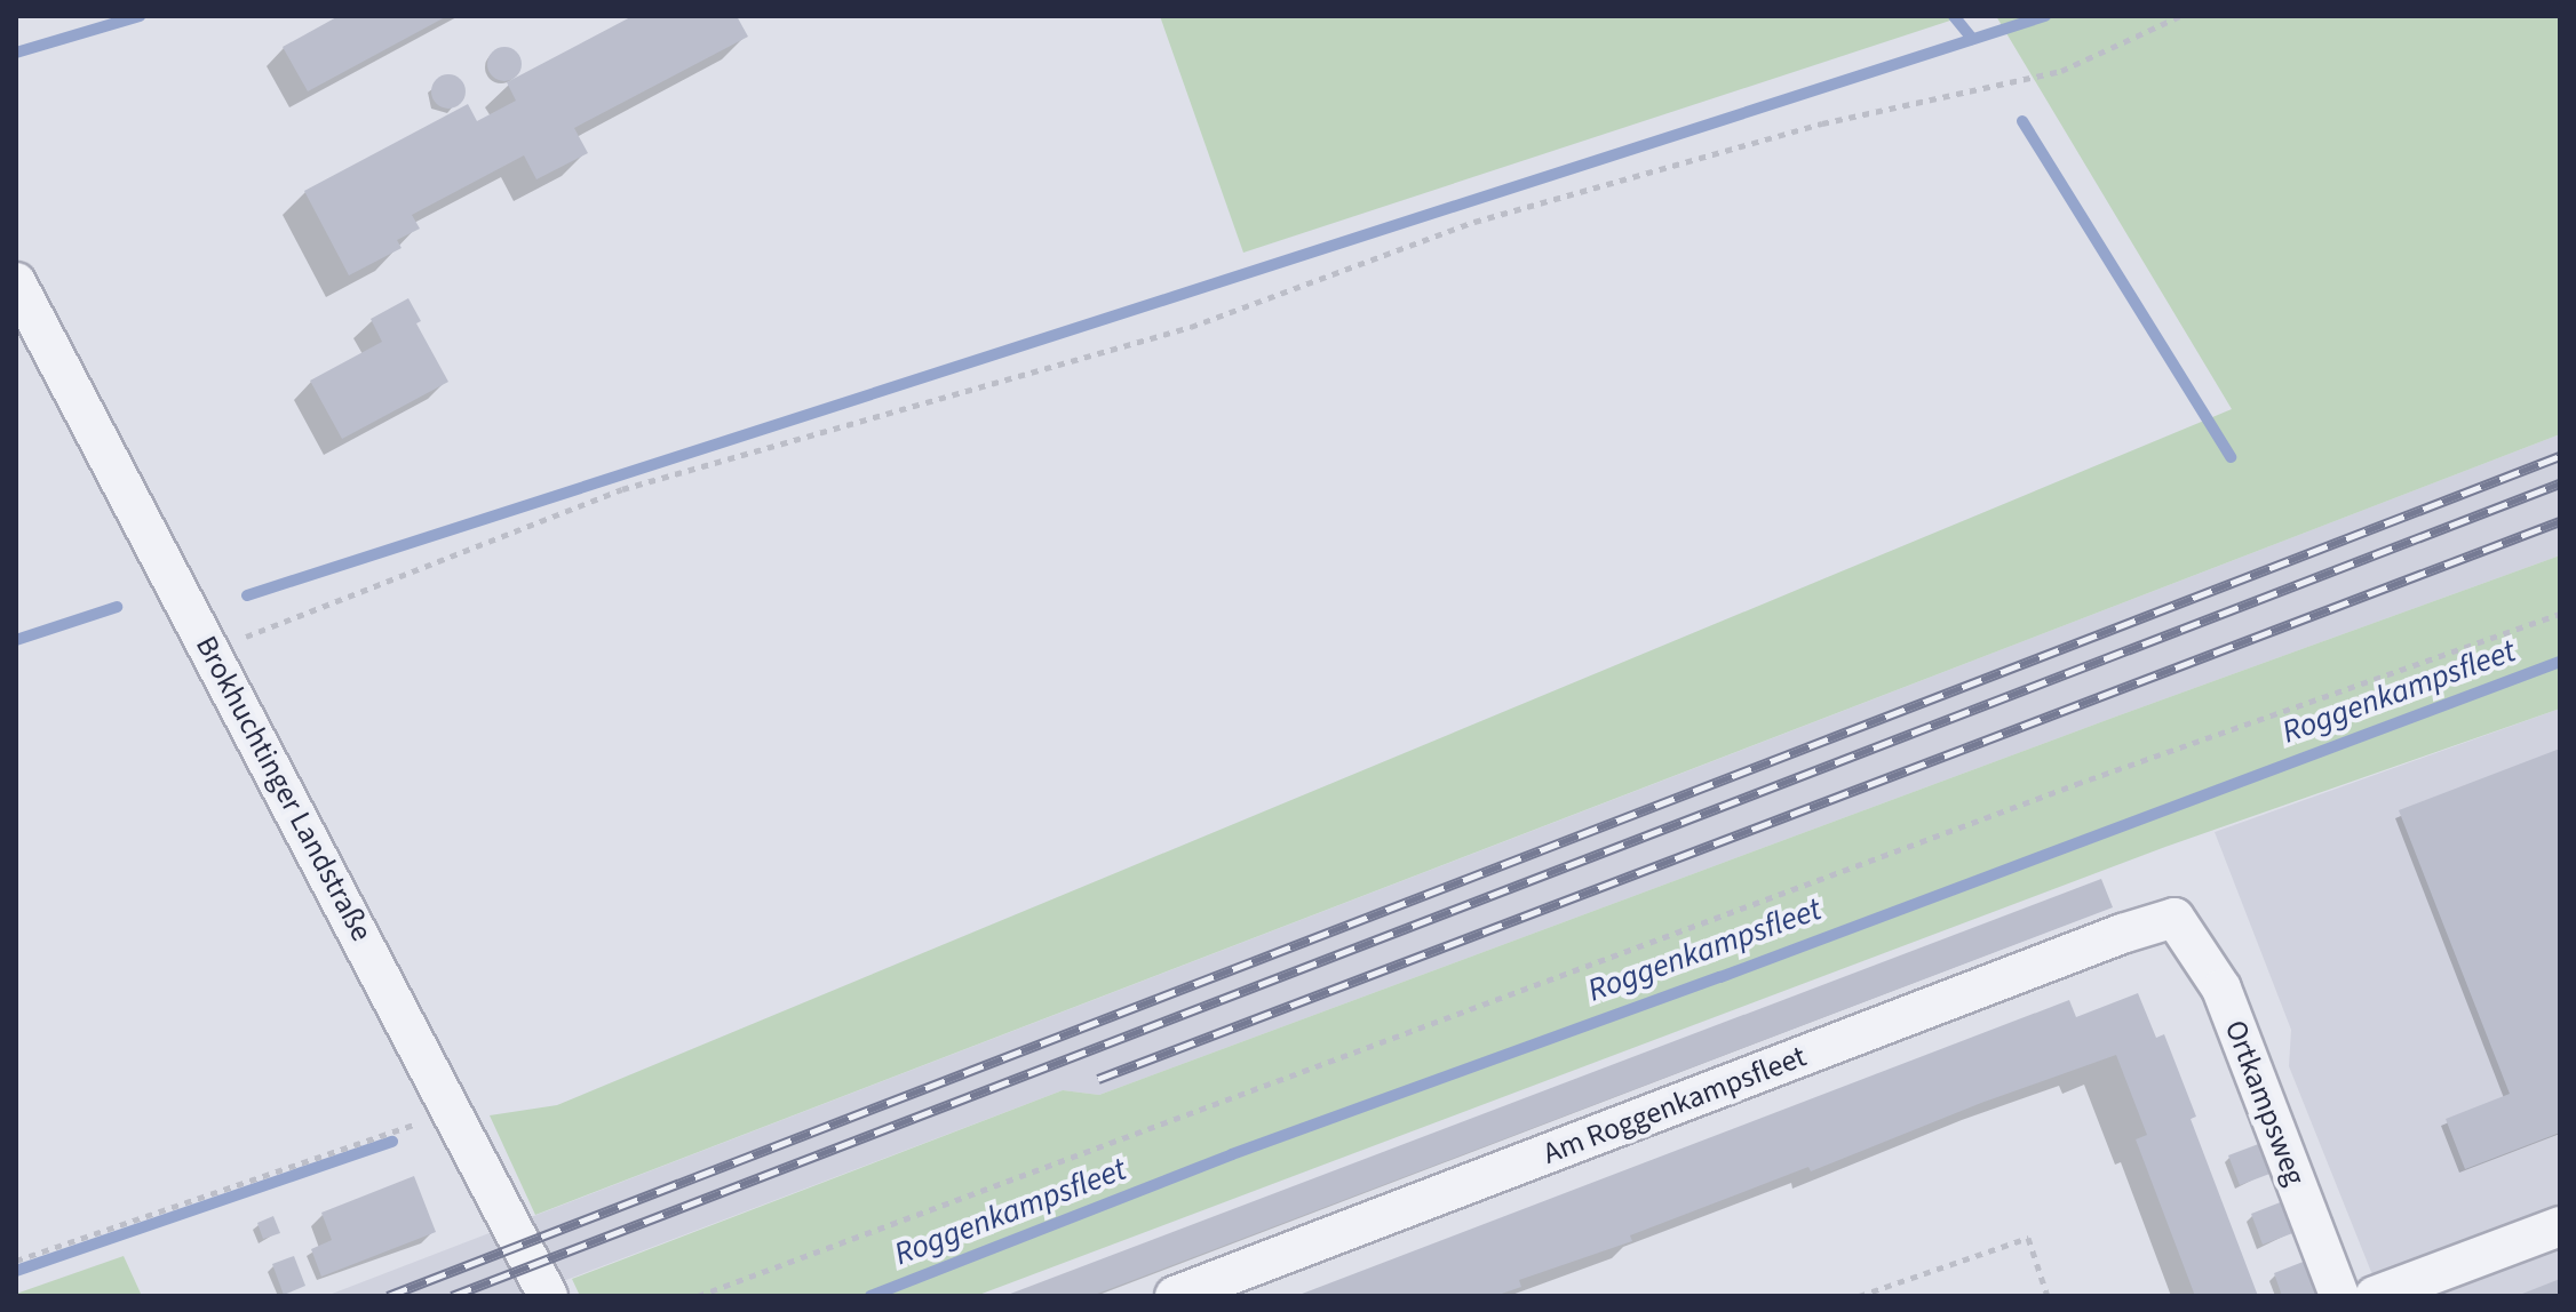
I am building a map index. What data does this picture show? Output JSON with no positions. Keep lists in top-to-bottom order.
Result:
{
  "streets": {
    "street": ["Brokhuchtinger Landstraße", "Ortkampsweg", "Am Roggenkampsfleet"]
  },
  "crossings": [
    ["Ortkampsweg", "Am Roggenkampsfleet"]
  ],
  "water": ["Roggenkampsfleet"]
}
